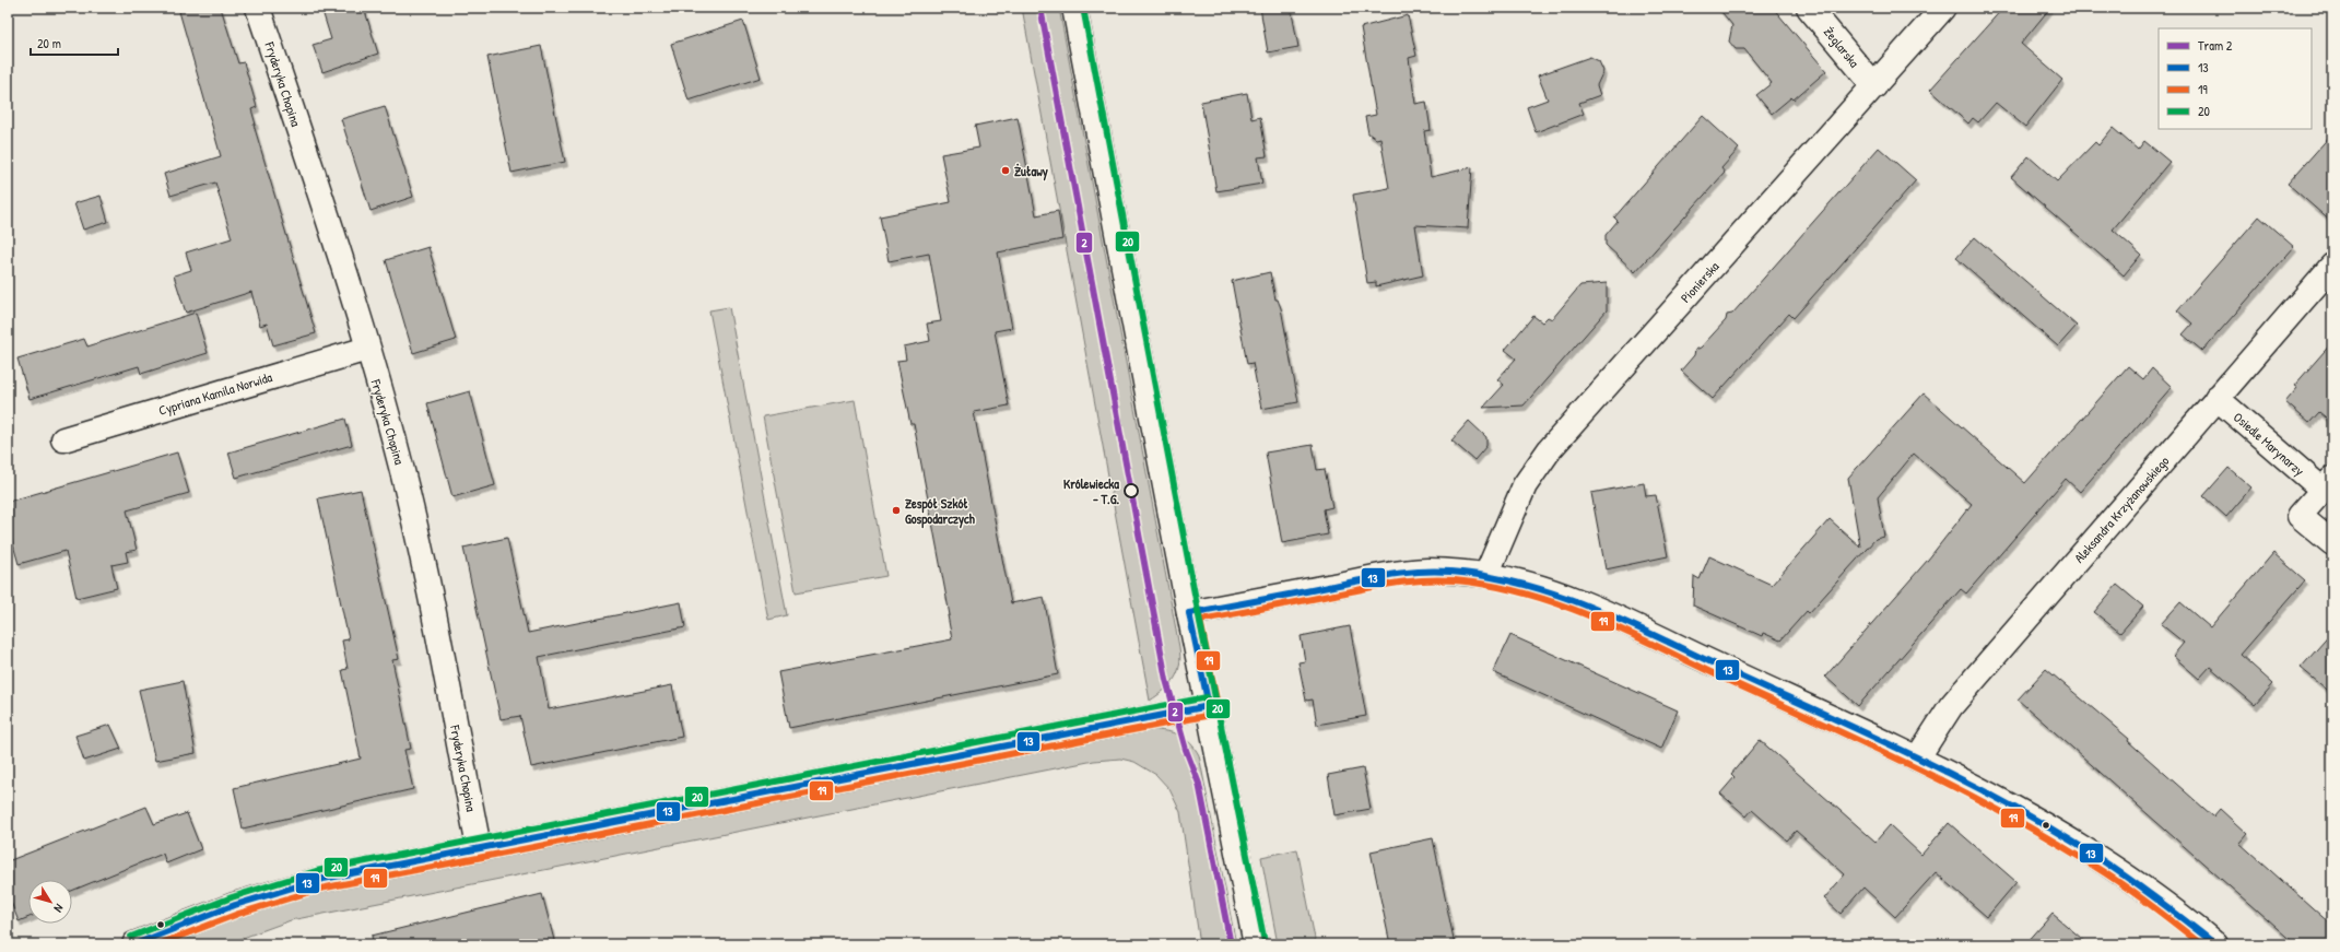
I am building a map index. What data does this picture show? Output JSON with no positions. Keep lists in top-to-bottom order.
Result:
{
  "streets": {
    "street": [
      "Żeglarska",
      "Fryderyka Chopina",
      "Pionierska",
      "Cypriana Kamila Norwida",
      "Osiedle Marynarzy",
      "Aleksandra Krzyżanowskiego"
    ]
  },
  "crossings": [
    ["Żeglarska", "Pionierska"],
    ["Fryderyka Chopina", "Cypriana Kamila Norwida"],
    ["Osiedle Marynarzy", "Aleksandra Krzyżanowskiego"]
  ],
  "places": ["Żuławy", "Królewiecka - T.G.", "Zespół Szkół Gospodarczych"],
  "lines": [
    "tram line 2",
    "transit line 20",
    "transit line 13",
    "transit line 19"
  ],
  "legend": [
    "Tram 2",
    "13",
    "19",
    "20"
  ],
  "scale_bar": "20 m",
  "north": "bottom right"
}
